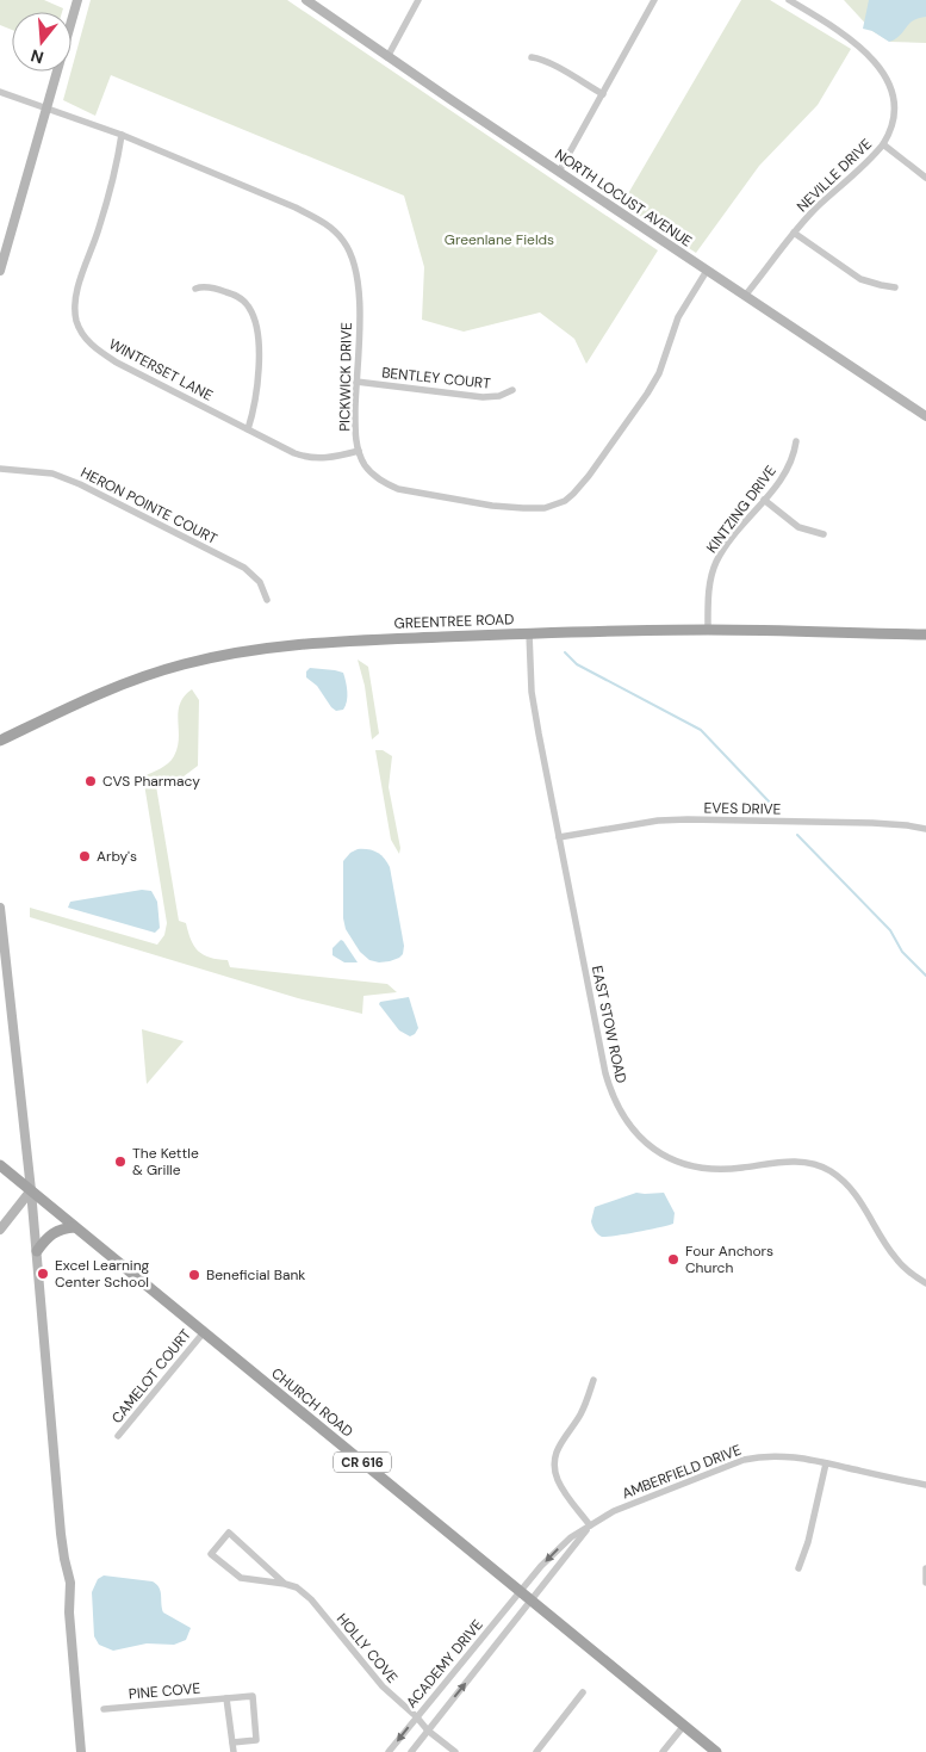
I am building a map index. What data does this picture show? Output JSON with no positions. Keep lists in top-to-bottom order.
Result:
{
  "streets": {
    "main road": [
      "NORTH LOCUST AVENUE",
      "GREENTREE ROAD",
      "CHURCH ROAD",
      "CR 616"
    ],
    "street": [
      "NEVILLE DRIVE",
      "WINTERSET LANE",
      "PICKWICK DRIVE",
      "BENTLEY COURT",
      "HERON POINTE COURT",
      "KINTZING DRIVE",
      "EVES DRIVE",
      "EAST STOW ROAD",
      "CAMELOT COURT",
      "AMBERFIELD DRIVE",
      "HOLLY COVE",
      "ACADEMY DRIVE",
      "PINE COVE"
    ]
  },
  "crossings": [
    ["NEVILLE DRIVE", "NORTH LOCUST AVENUE"],
    ["NORTH LOCUST AVENUE", "PICKWICK DRIVE"],
    ["WINTERSET LANE", "PICKWICK DRIVE"],
    ["PICKWICK DRIVE", "BENTLEY COURT"],
    ["KINTZING DRIVE", "GREENTREE ROAD"],
    ["GREENTREE ROAD", "EAST STOW ROAD"],
    ["EVES DRIVE", "EAST STOW ROAD"],
    ["CAMELOT COURT", "CHURCH ROAD"],
    ["CHURCH ROAD", "AMBERFIELD DRIVE"],
    ["CHURCH ROAD", "ACADEMY DRIVE"],
    ["AMBERFIELD DRIVE", "ACADEMY DRIVE"],
    ["HOLLY COVE", "ACADEMY DRIVE"]
  ],
  "parks": ["Greenlane Fields"],
  "places": [
    "CVS Pharmacy",
    "Arby's",
    "The Kettle & Grille",
    "Four Anchors Church",
    "Excel Learning Center School",
    "Beneficial Bank"
  ],
  "north": "bottom"
}
